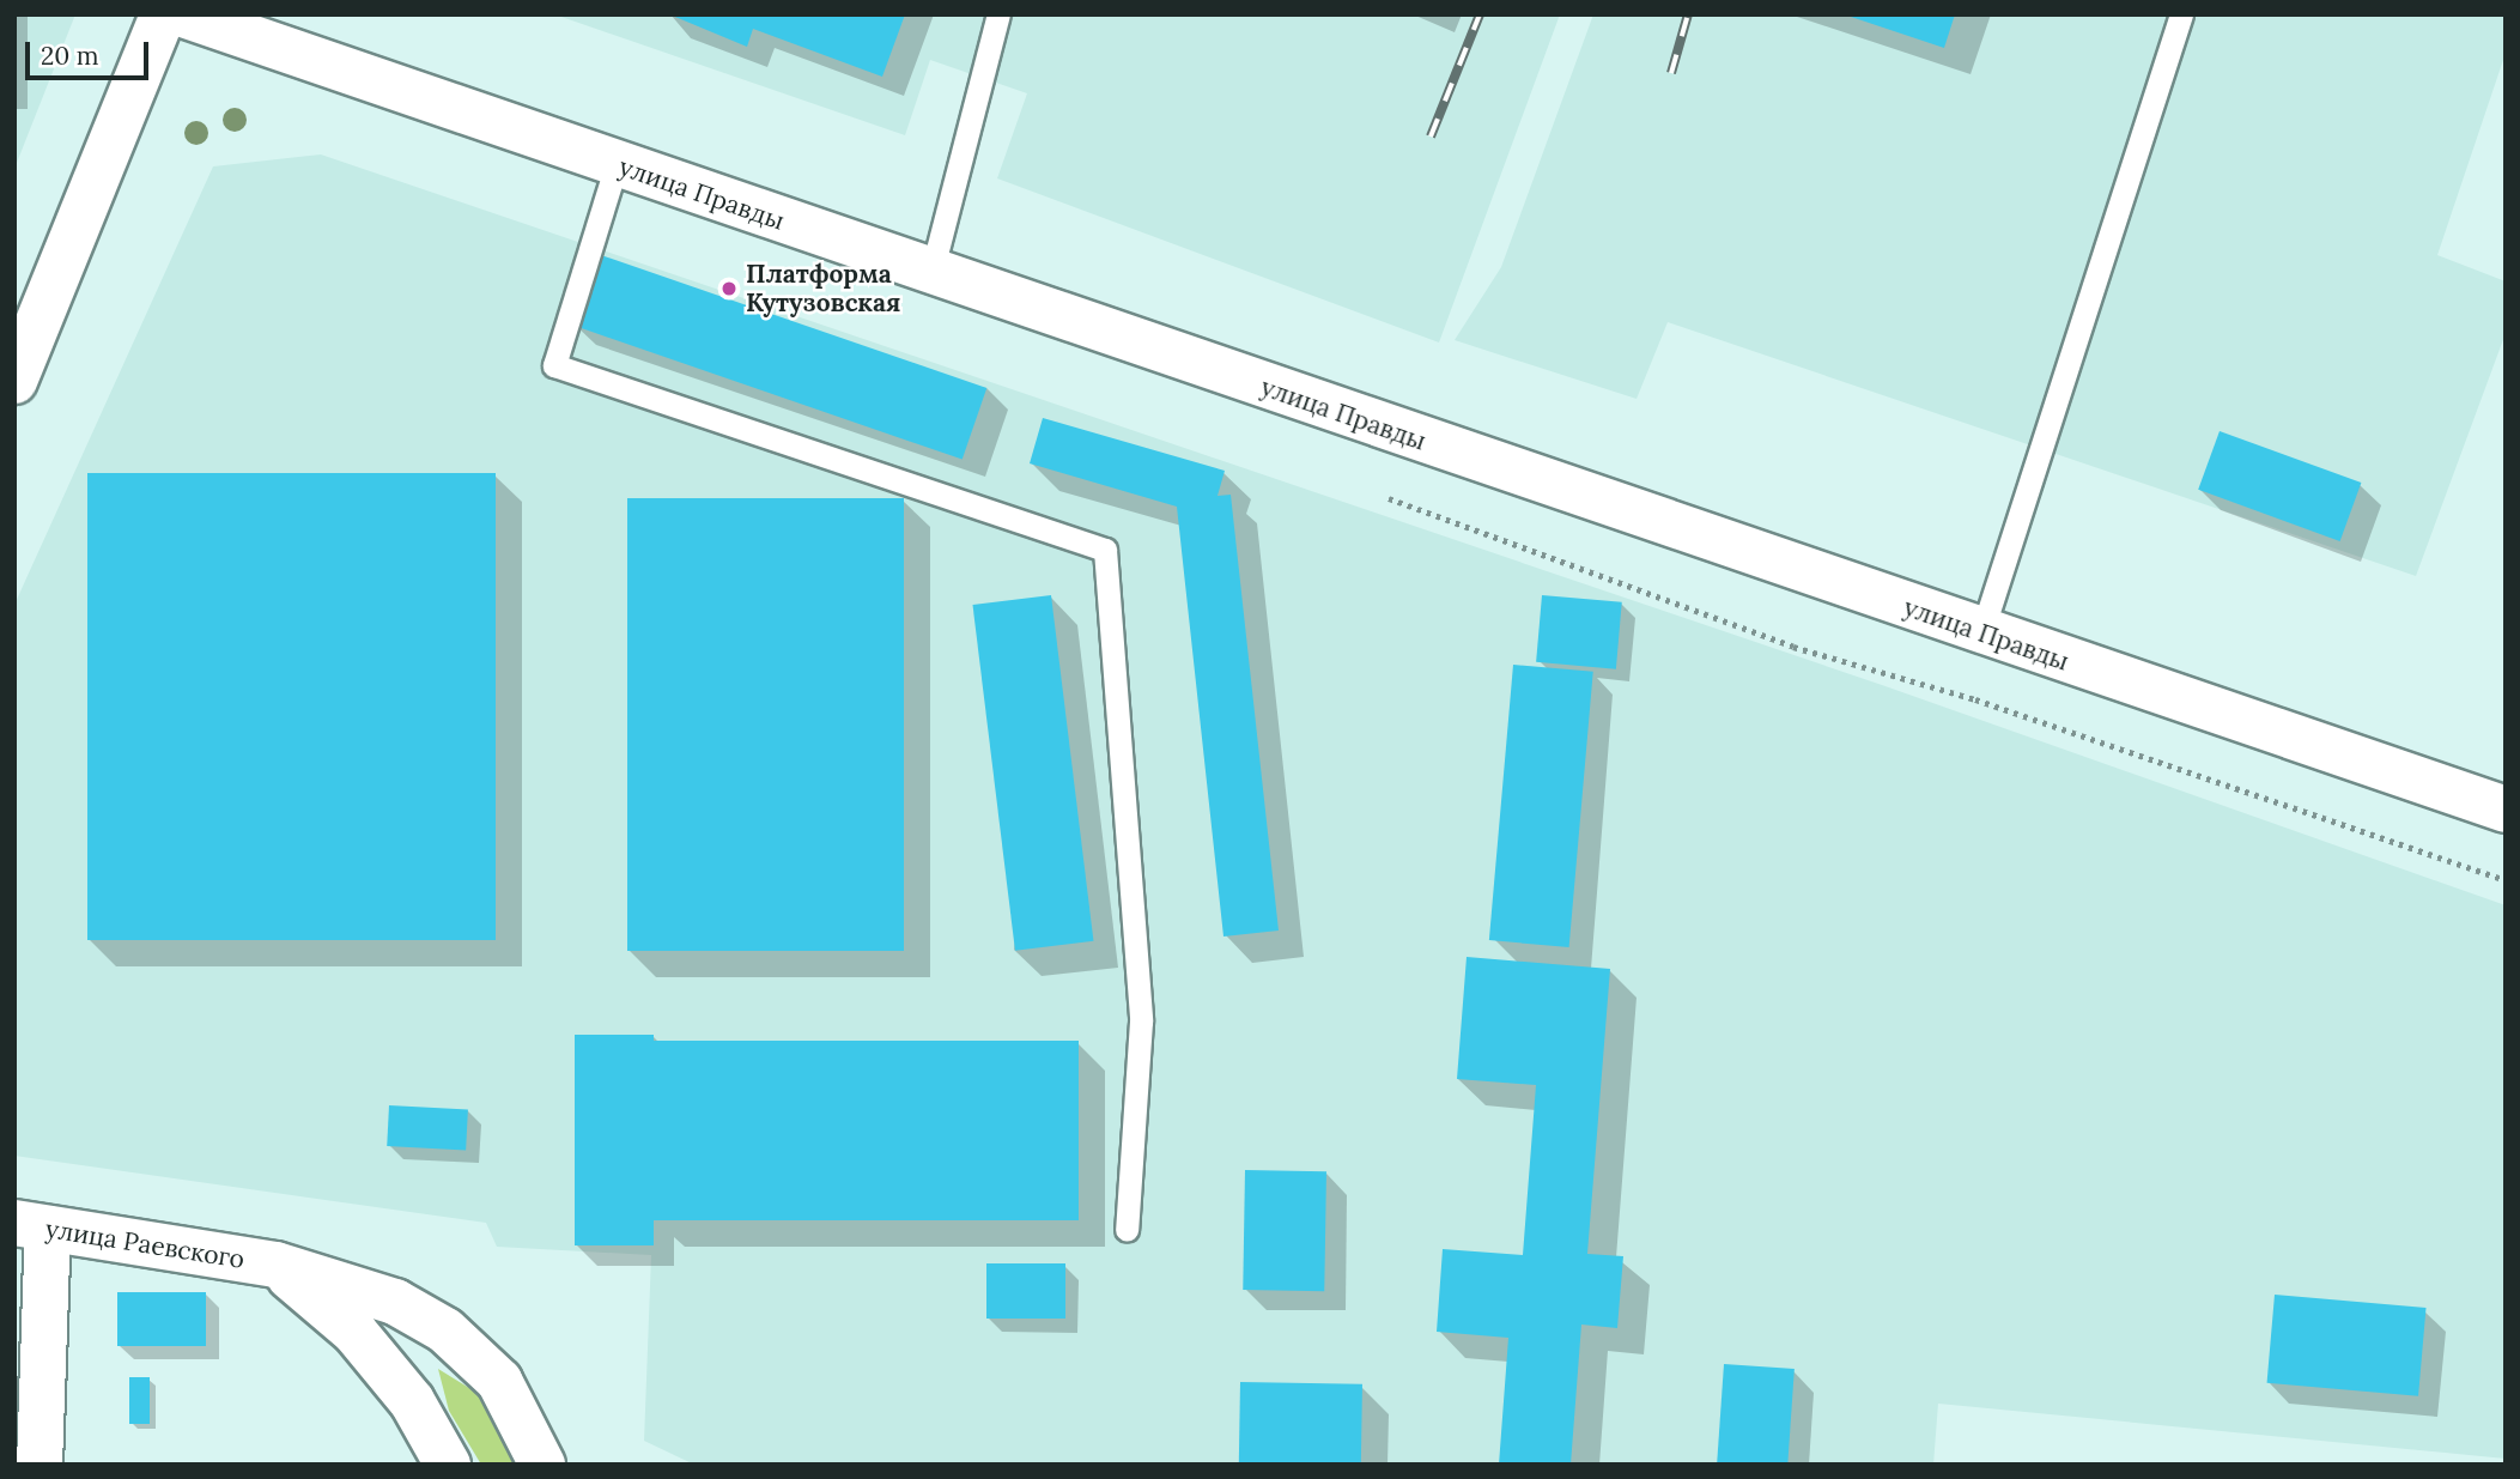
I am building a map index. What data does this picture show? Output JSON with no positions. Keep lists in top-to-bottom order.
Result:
{
  "streets": {
    "street": ["улица Правды", "улица Раевского"]
  },
  "places": ["Платформа Кутузовская"],
  "scale_bar": "20 m"
}
